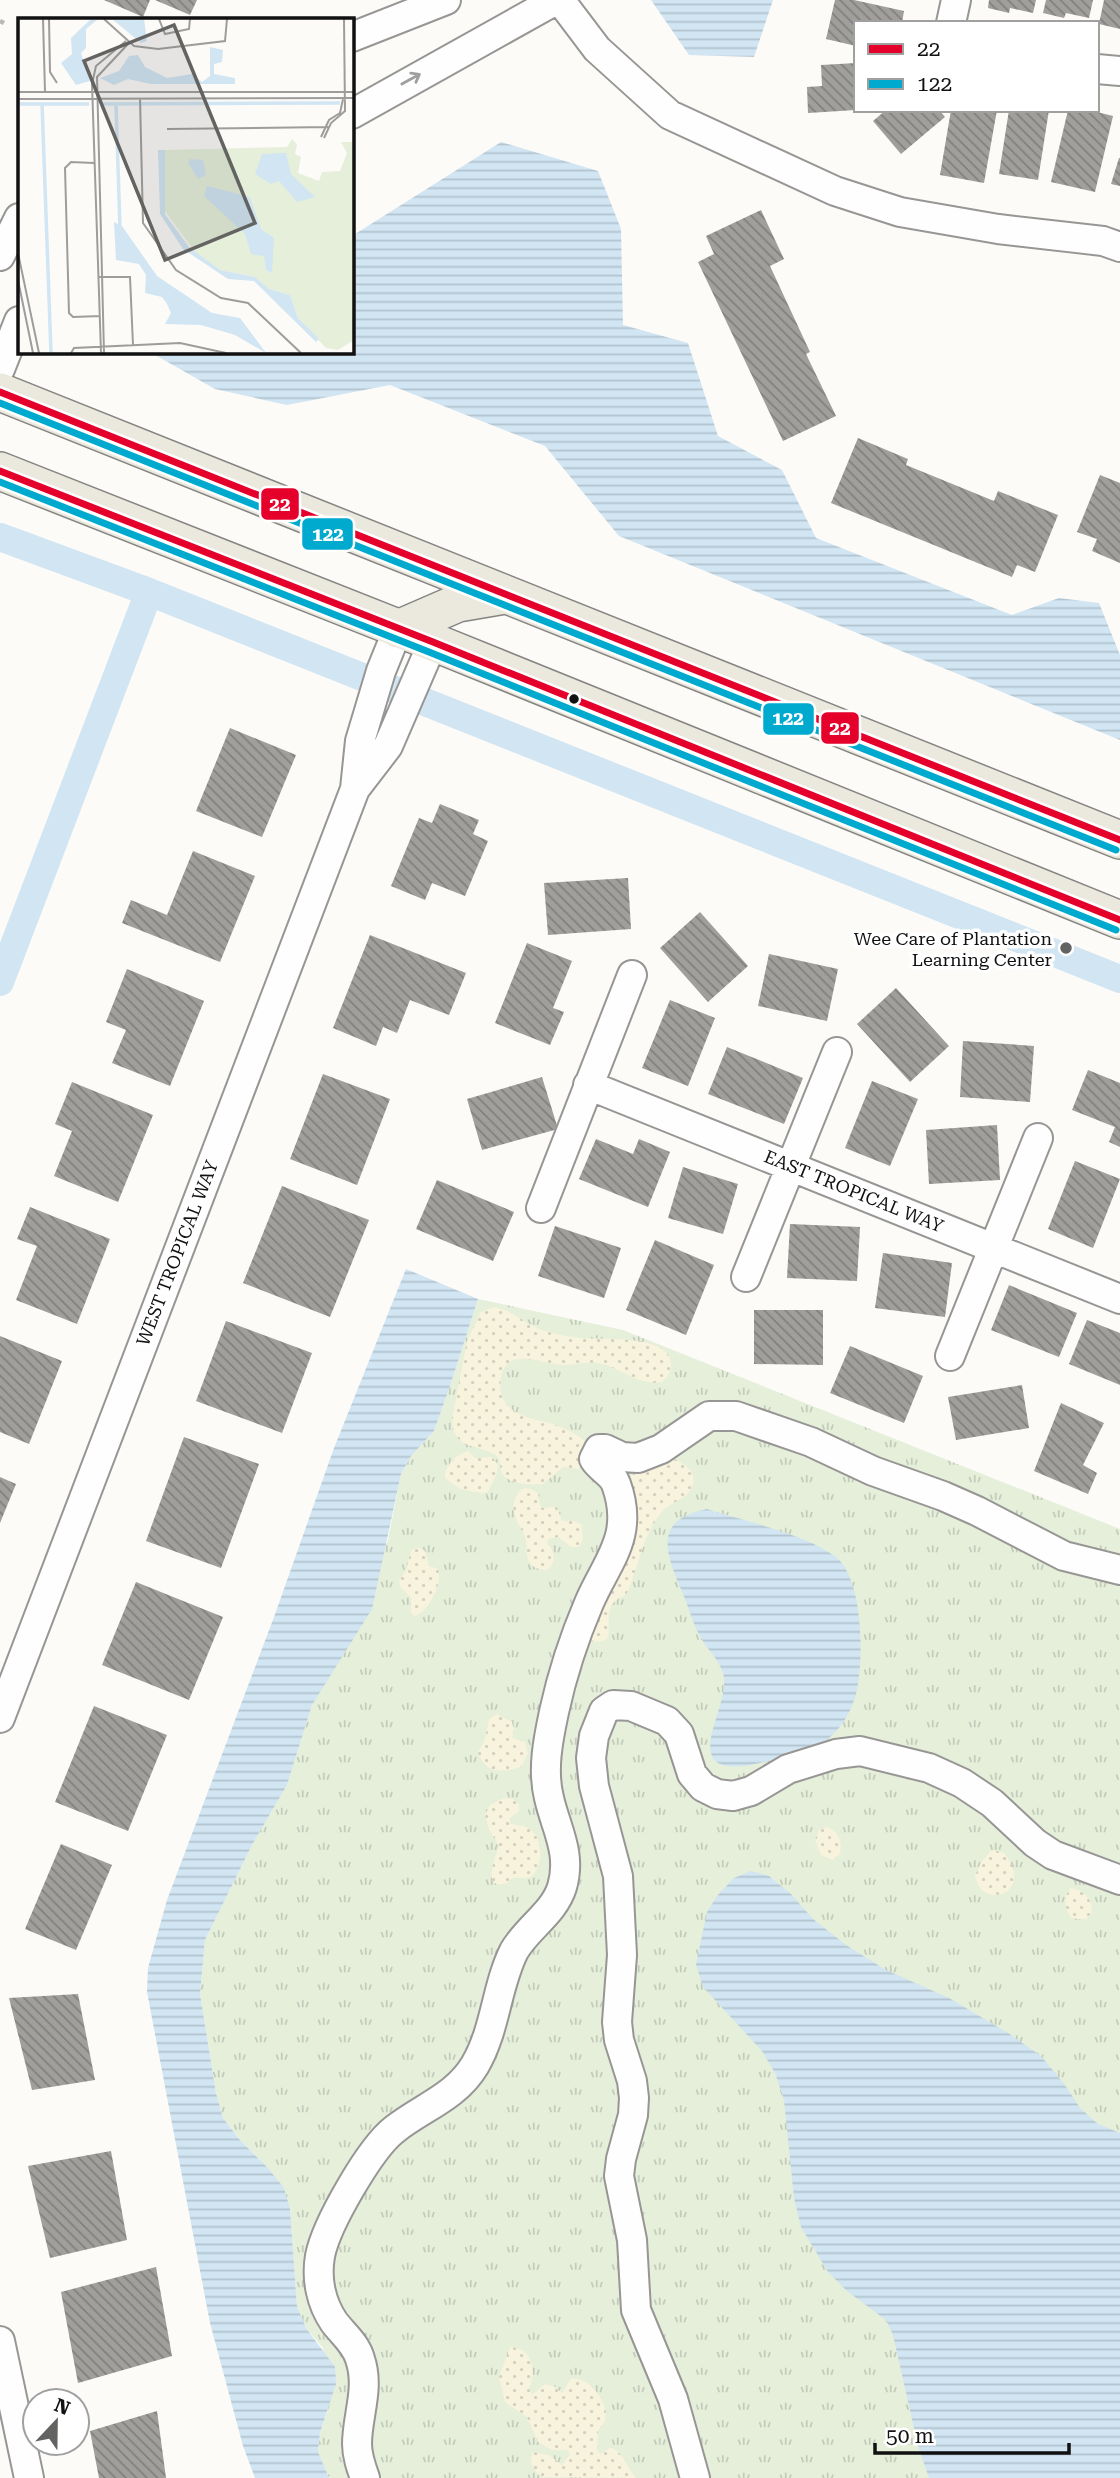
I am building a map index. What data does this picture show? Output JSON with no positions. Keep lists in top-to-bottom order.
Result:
{
  "streets": {
    "street": ["EAST TROPICAL WAY", "WEST TROPICAL WAY"]
  },
  "places": ["Wee Care of Plantation Learning Center"],
  "lines": ["transit line 22", "transit line 122"],
  "legend": ["22", "122"],
  "scale_bar": "50 m",
  "north": "top"
}
